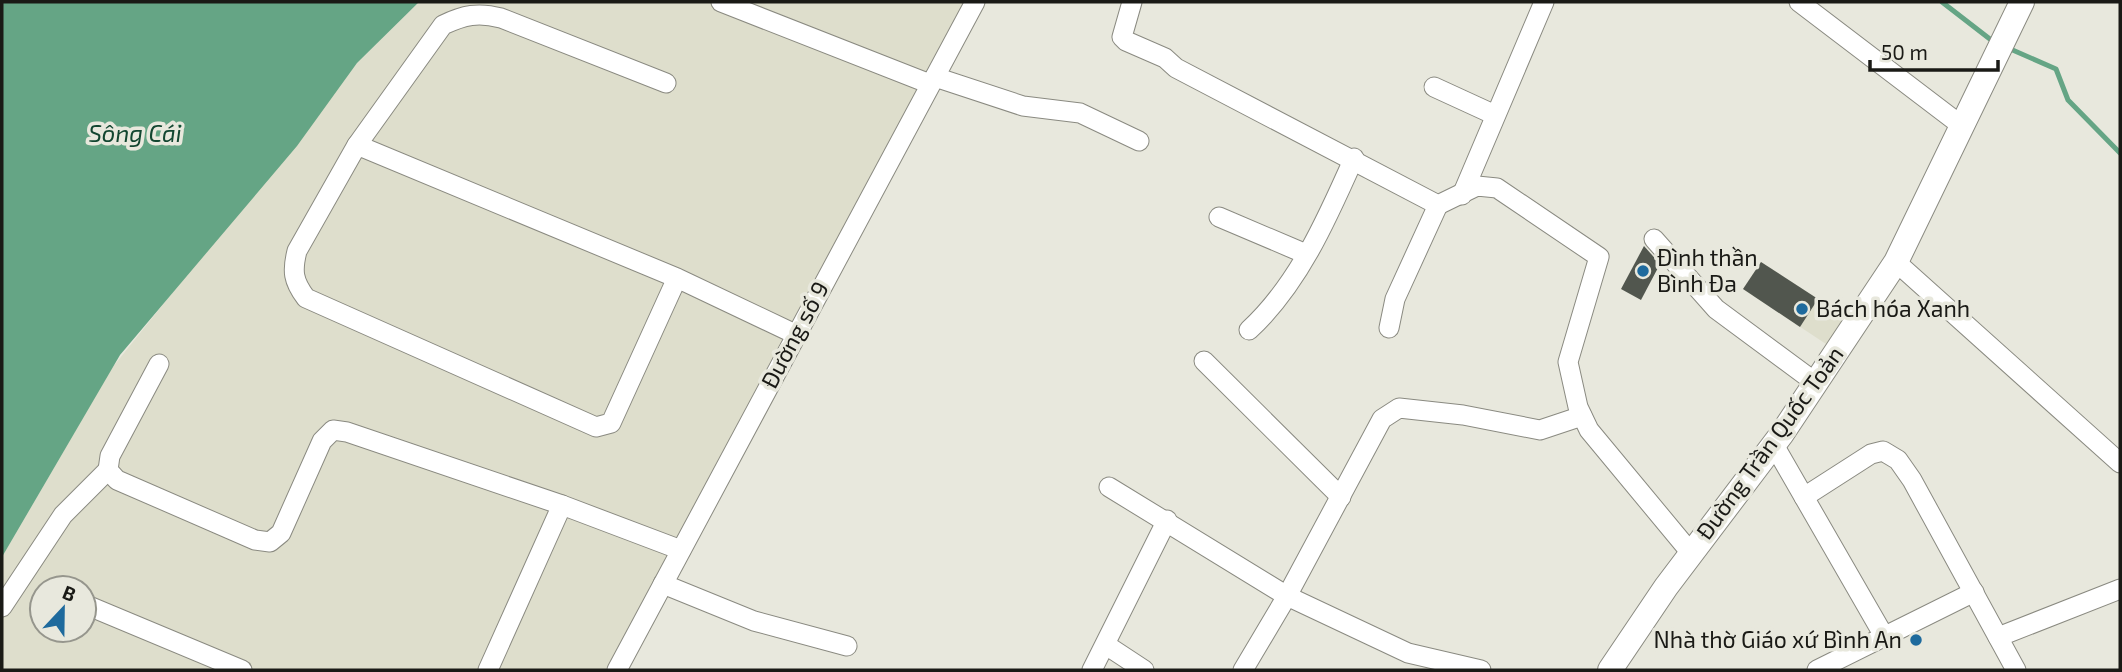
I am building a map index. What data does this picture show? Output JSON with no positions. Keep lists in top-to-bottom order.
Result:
{
  "streets": {
    "main road": ["Đường Trần Quốc Toản"],
    "street": ["Đường số 9"]
  },
  "water": ["Sông Cái"],
  "places": ["Đình thần Bình Đa", "Bách hóa Xanh", "Nhà thờ Giáo xứ Bình An"],
  "scale_bar": "50 m",
  "north": "top"
}
